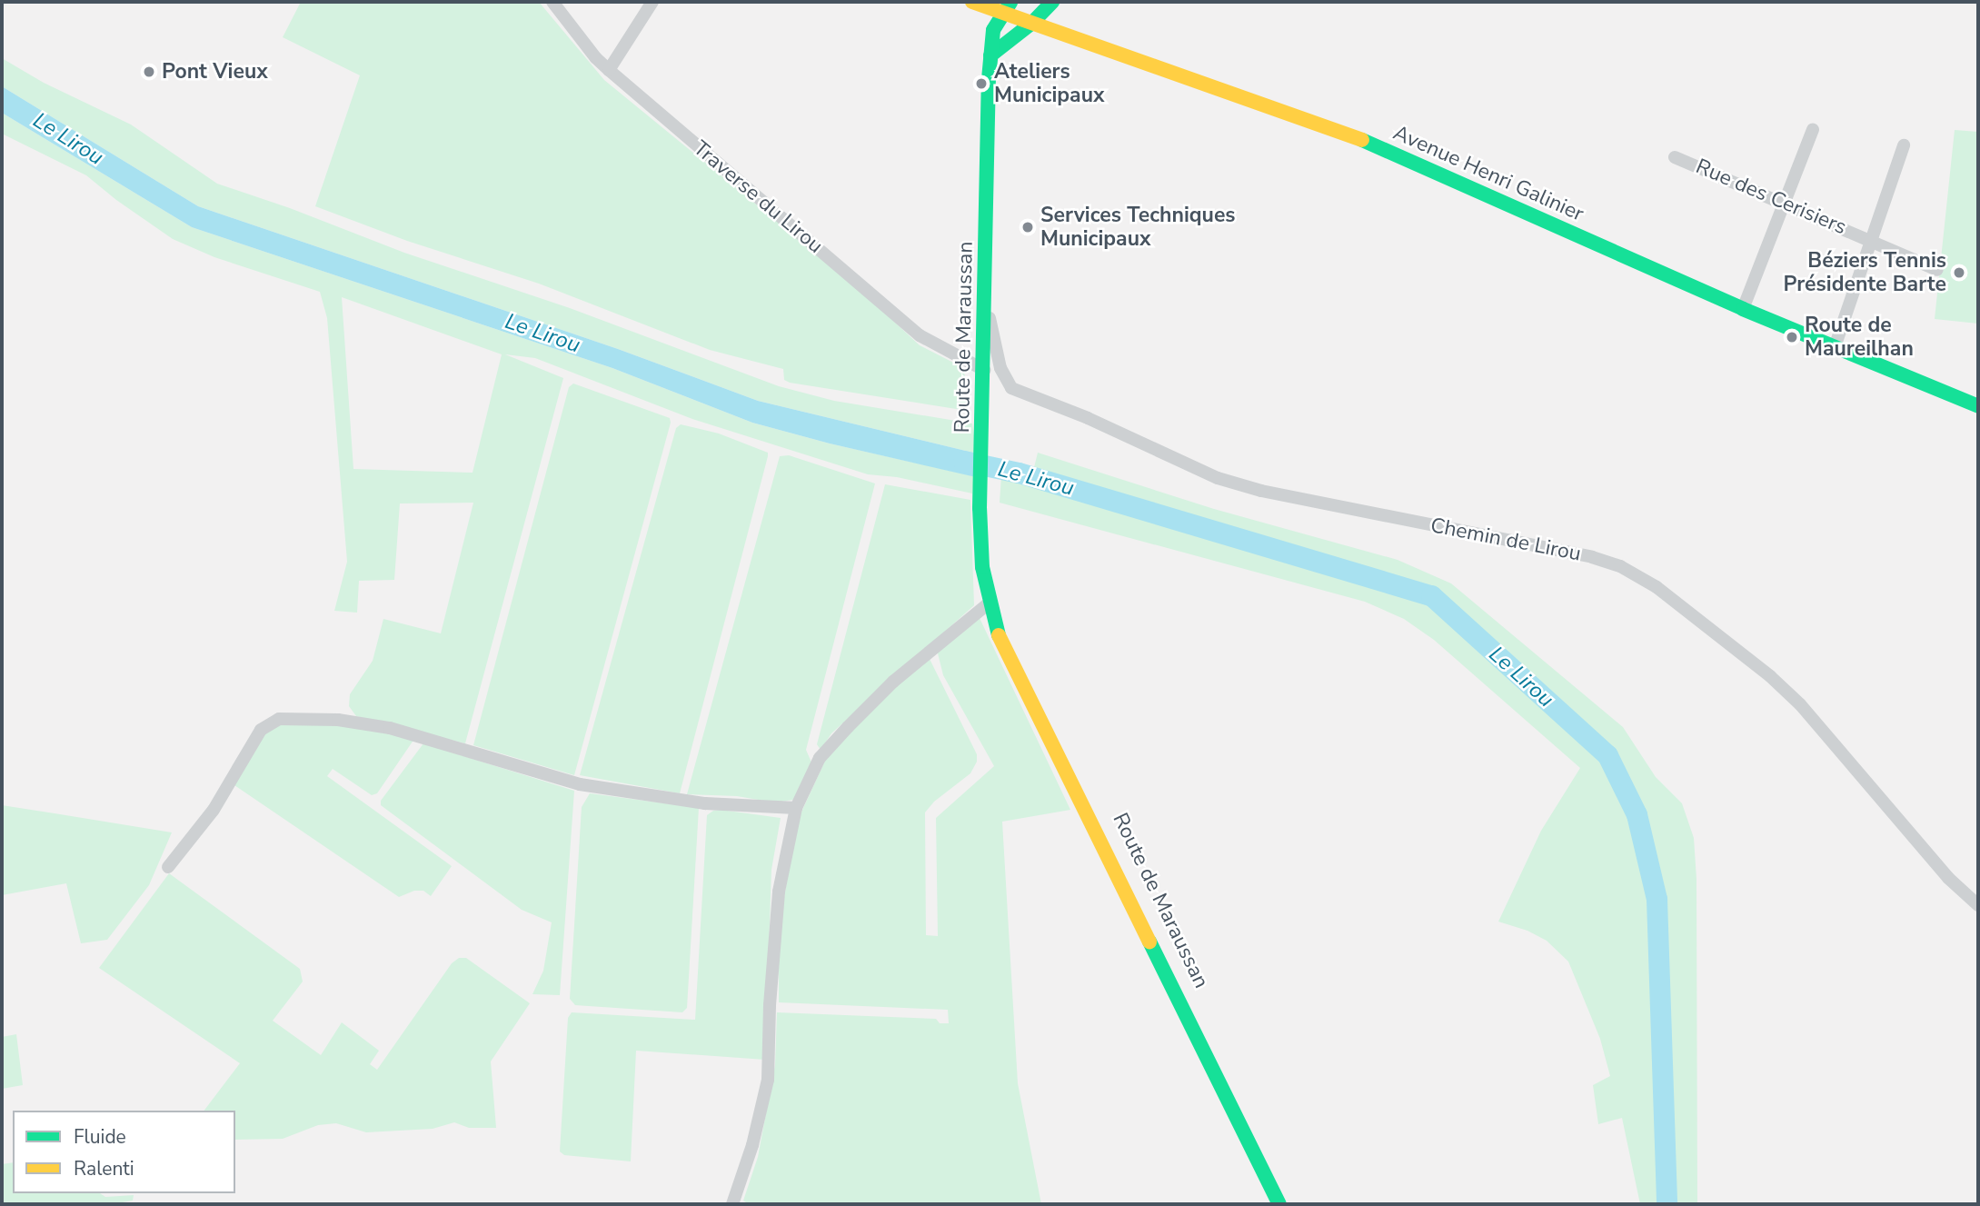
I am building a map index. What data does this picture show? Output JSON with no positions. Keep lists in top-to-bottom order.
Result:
{
  "streets": {
    "main road": ["Avenue Henri Galinier", "Route de Maraussan"],
    "street": ["Traverse du Lirou", "Rue des Cerisiers", "Chemin de Lirou"]
  },
  "crossings": [
    ["Avenue Henri Galinier", "Route de Maraussan"],
    ["Traverse du Lirou", "Route de Maraussan"],
    ["Route de Maraussan", "Chemin de Lirou"]
  ],
  "water": ["Le Lirou"],
  "places": [
    "Pont Vieux",
    "Ateliers Municipaux",
    "Services Techniques Municipaux",
    "Béziers Tennis Présidente Barte",
    "Route de Maureilhan"
  ],
  "legend": ["Fluide", "Ralenti"]
}
